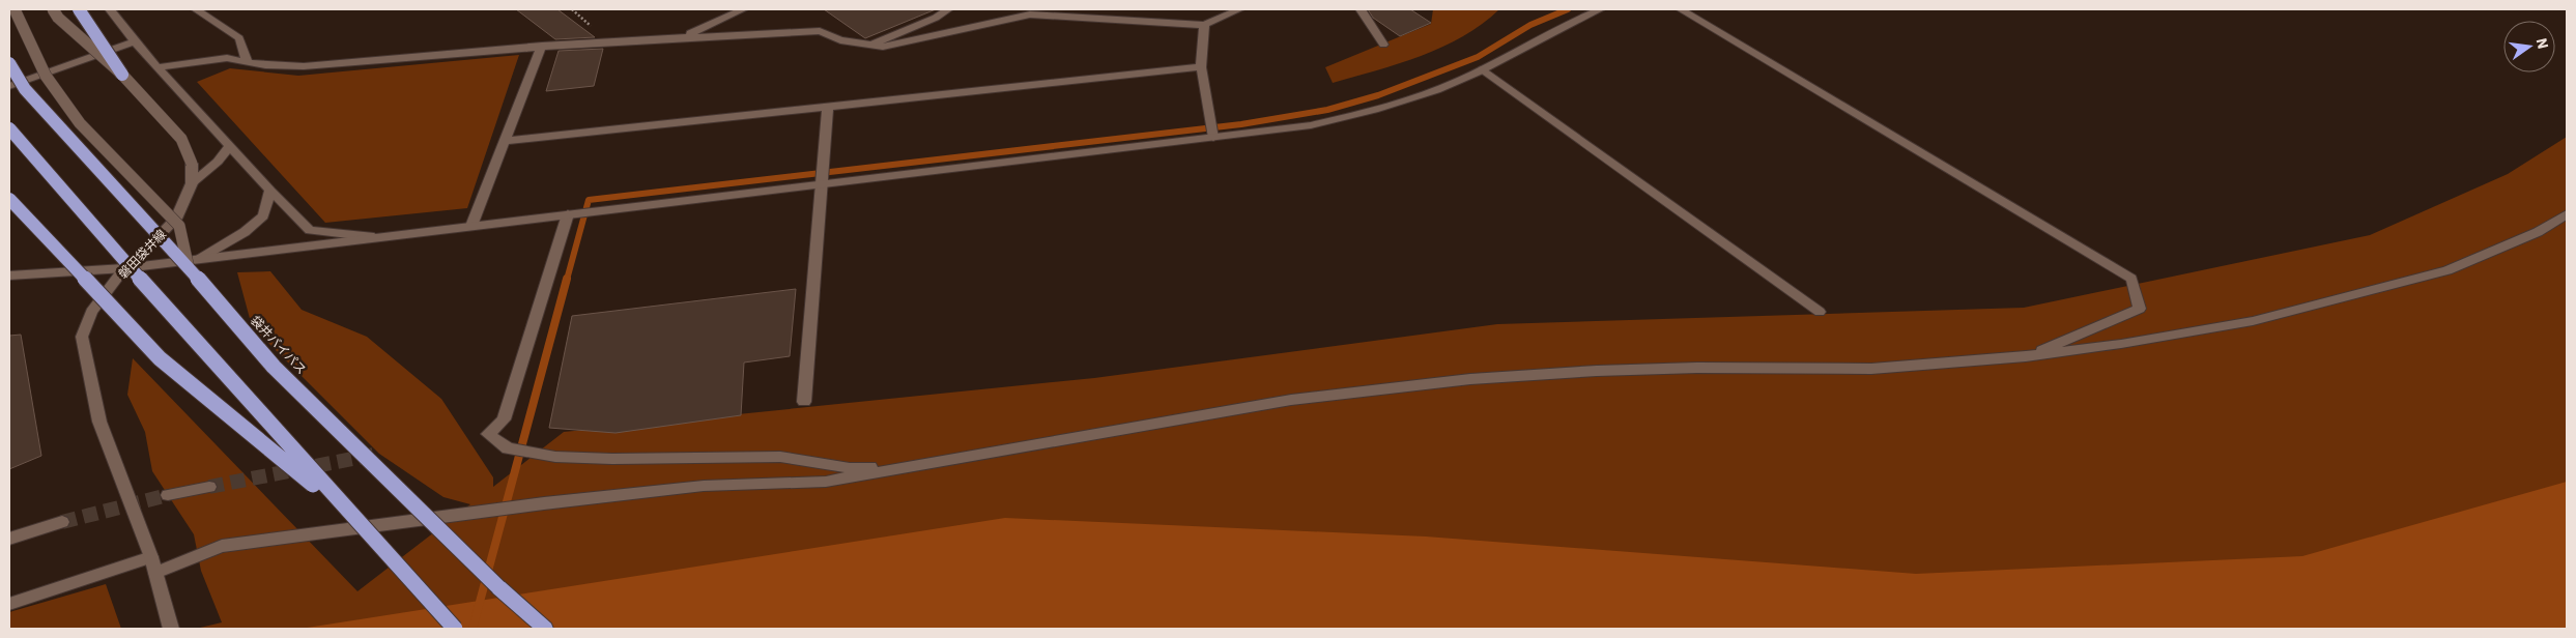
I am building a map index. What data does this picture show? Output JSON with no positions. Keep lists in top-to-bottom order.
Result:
{
  "streets": {
    "highway": ["袋井バイパス"],
    "street": ["磐田袋井線"]
  },
  "north": "right"
}
